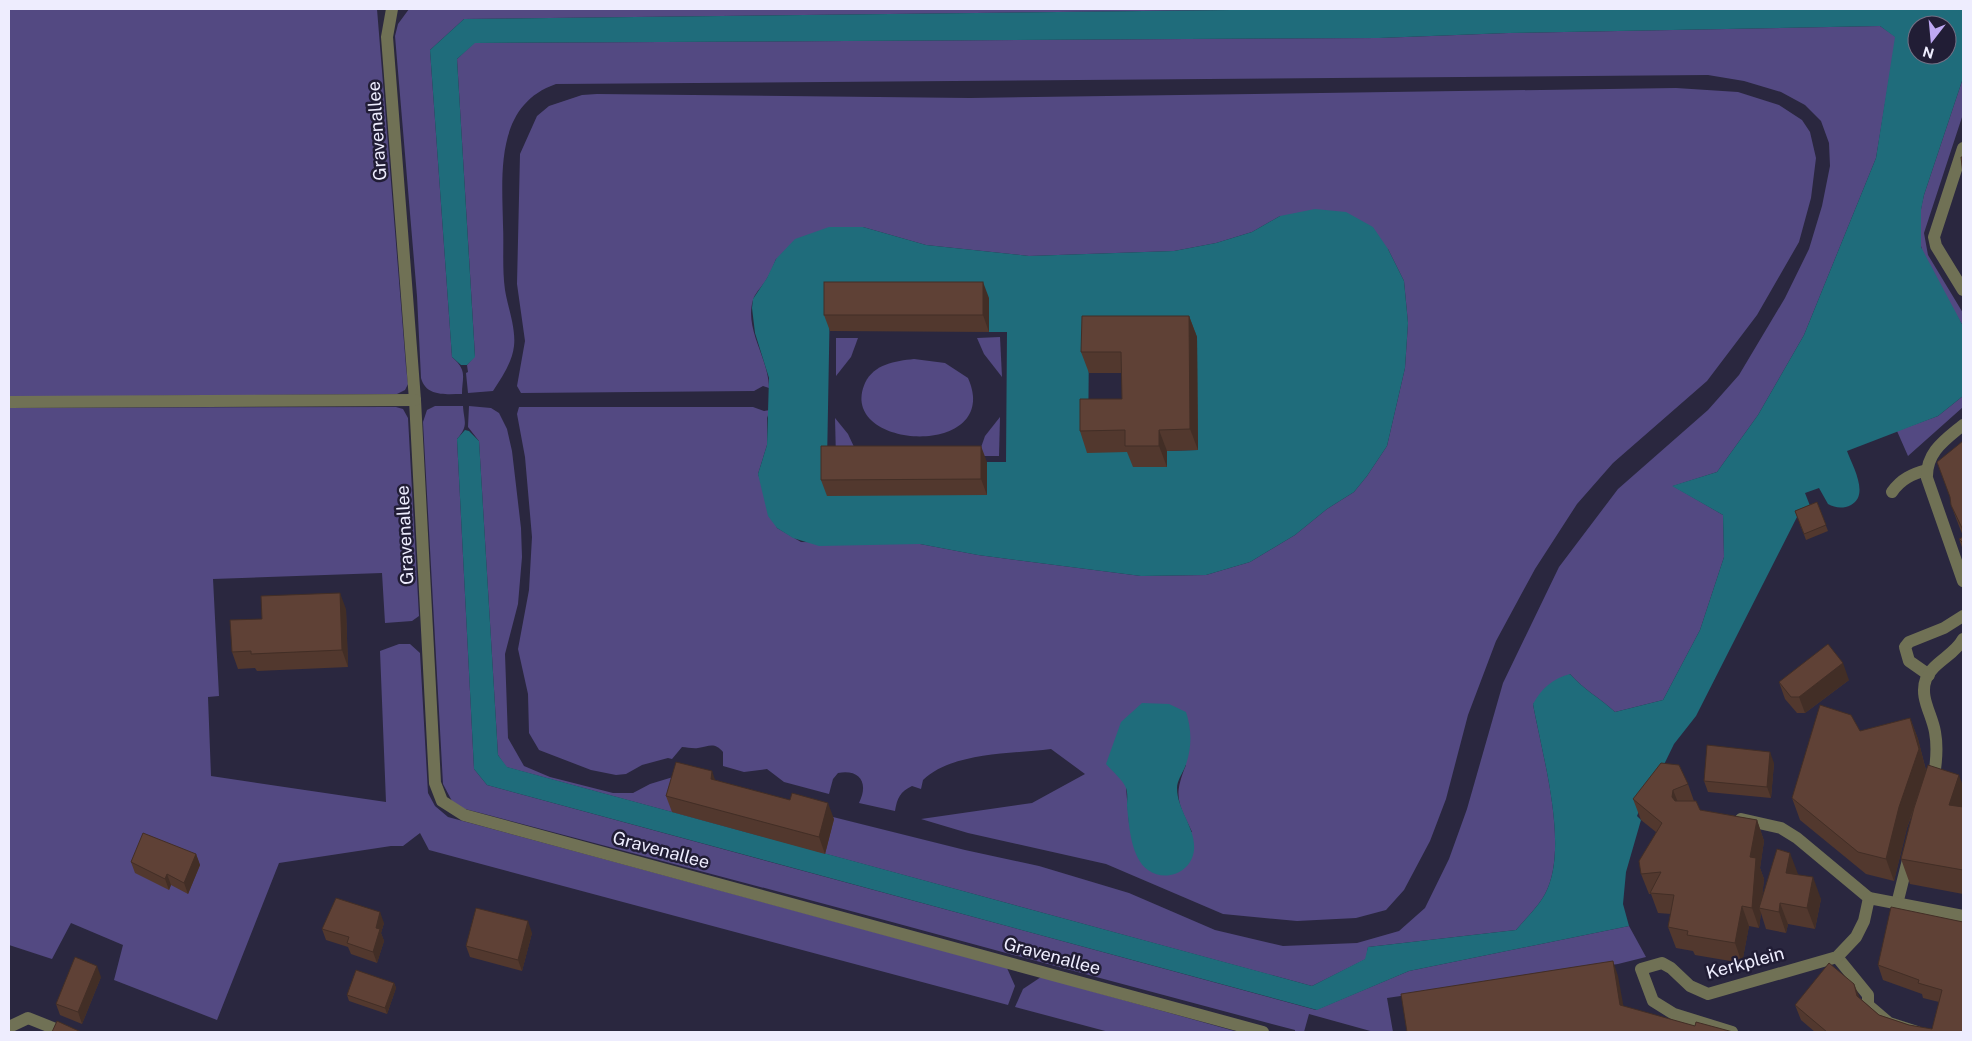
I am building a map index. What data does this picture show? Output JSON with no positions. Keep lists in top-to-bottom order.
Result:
{
  "streets": {
    "street": ["Gravenallee", "Kerkplein"]
  },
  "north": "bottom"
}
